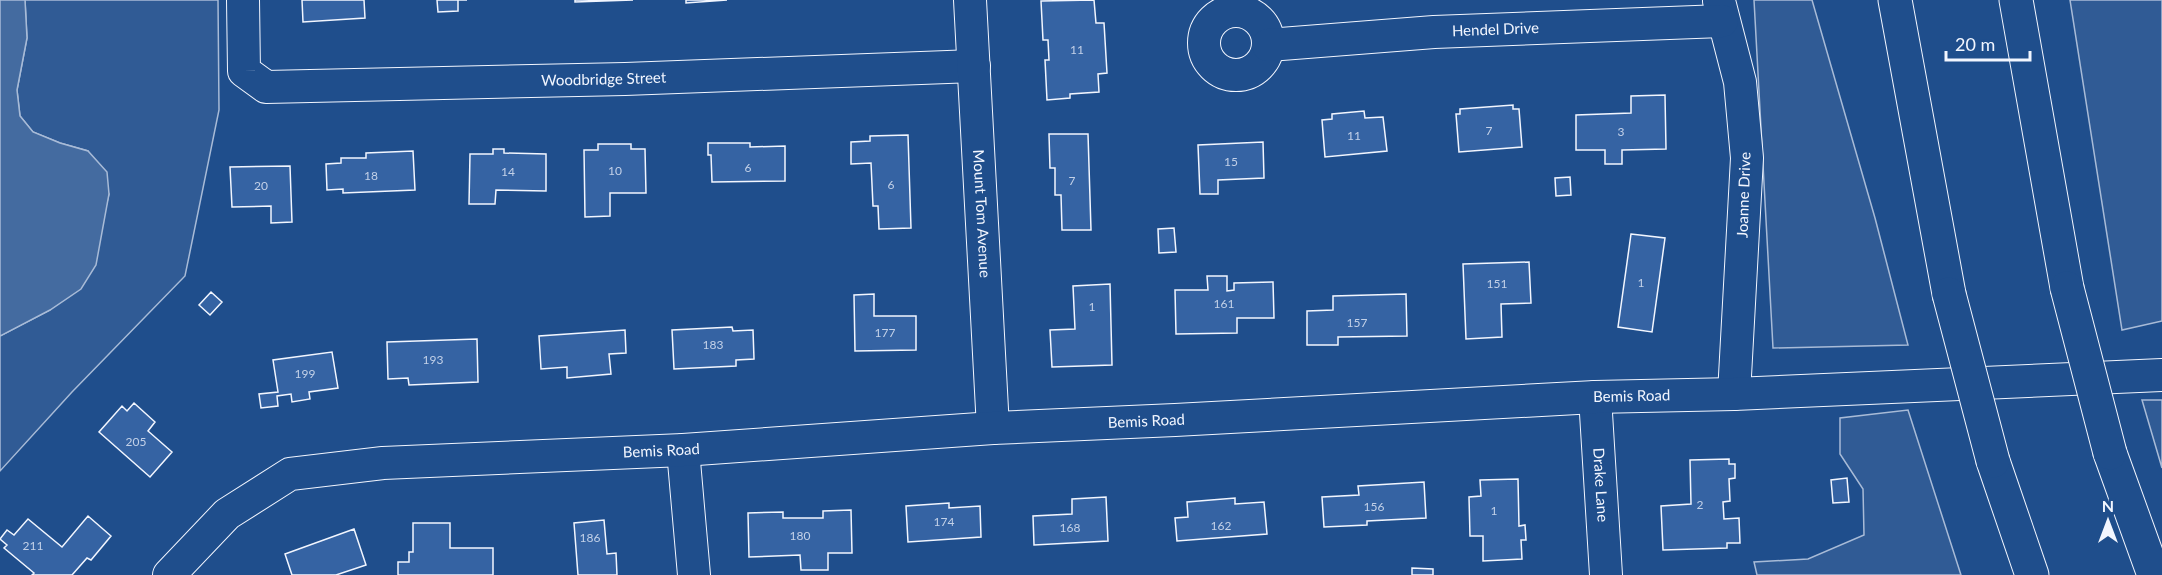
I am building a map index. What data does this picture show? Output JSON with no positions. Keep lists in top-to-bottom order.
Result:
{
  "streets": {
    "street": [
      "Hendel Drive",
      "Woodbridge Street",
      "Joanne Drive",
      "Mount Tom Avenue",
      "Bemis Road",
      "Drake Lane"
    ]
  },
  "crossings": [
    ["Hendel Drive", "Joanne Drive"],
    ["Woodbridge Street", "Mount Tom Avenue"],
    ["Joanne Drive", "Bemis Road"],
    ["Mount Tom Avenue", "Bemis Road"],
    ["Bemis Road", "Drake Lane"]
  ],
  "house_numbers": [
    "11",
    "7",
    "3",
    "11",
    "15",
    "6",
    "10",
    "14",
    "18",
    "7",
    "6",
    "20",
    "1",
    "151",
    "161",
    "1",
    "157",
    "177",
    "183",
    "193",
    "199",
    "205",
    "2",
    "156",
    "1",
    "174",
    "162",
    "168",
    "180",
    "186",
    "211"
  ],
  "scale_bar": "20 m",
  "north": "top"
}
